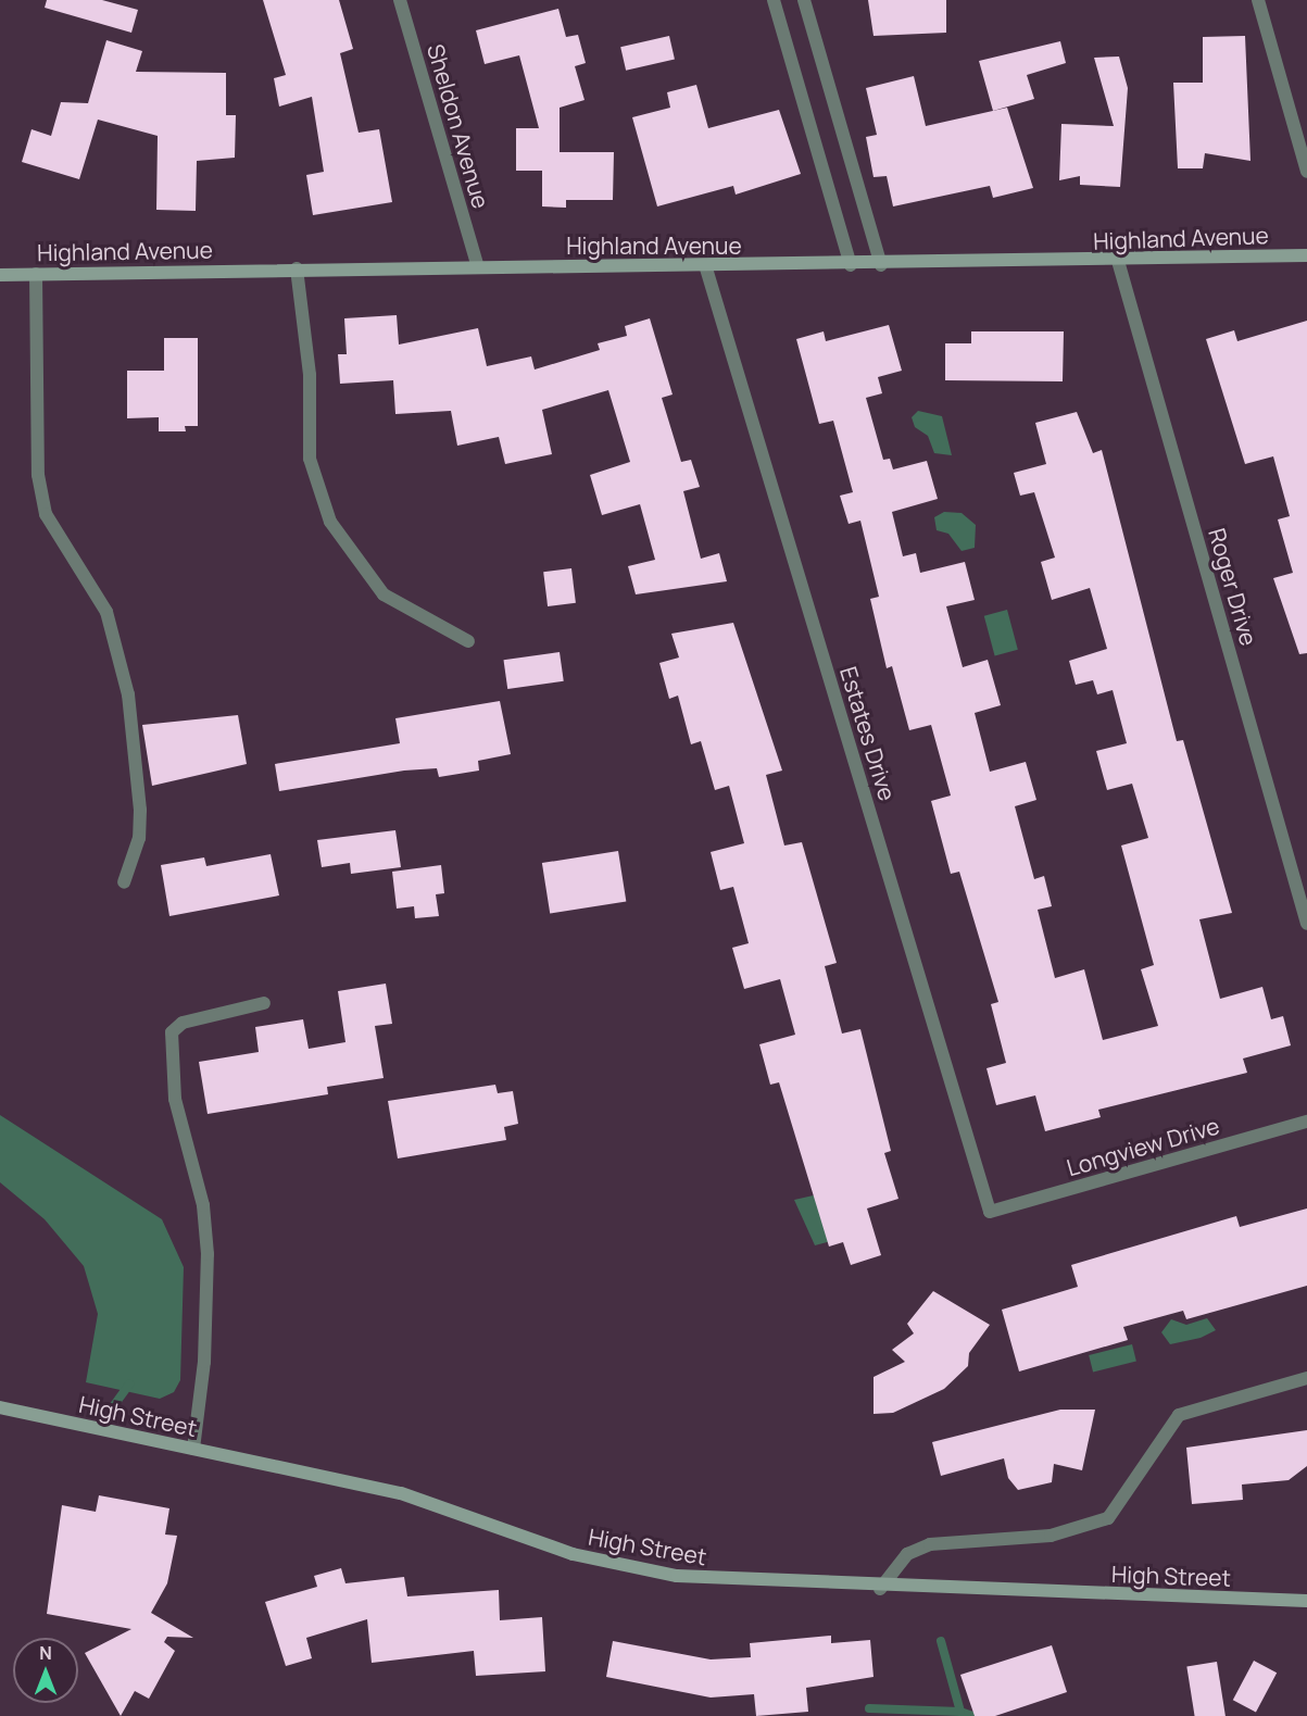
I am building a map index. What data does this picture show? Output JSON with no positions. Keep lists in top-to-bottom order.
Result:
{
  "streets": {
    "street": [
      "Sheldon Avenue",
      "Highland Avenue",
      "Roger Drive",
      "Estates Drive",
      "Longview Drive",
      "High Street"
    ]
  },
  "crossings": [
    ["Sheldon Avenue", "Highland Avenue"],
    ["Highland Avenue", "Roger Drive"],
    ["Highland Avenue", "Estates Drive"],
    ["Estates Drive", "Longview Drive"]
  ],
  "north": "top"
}
